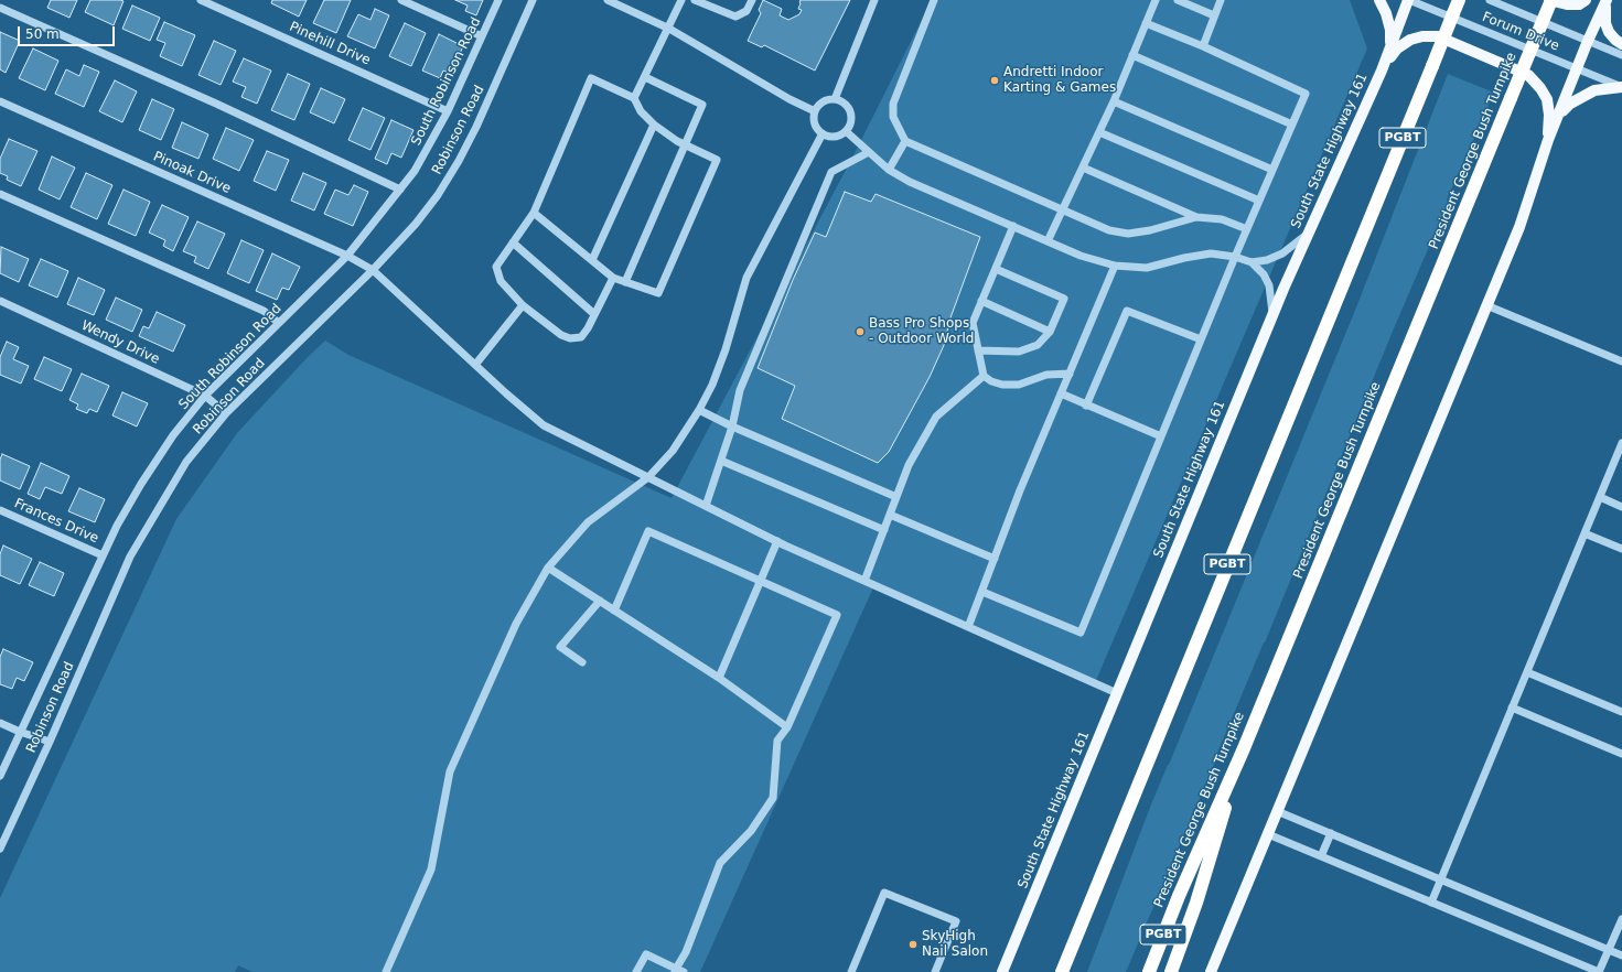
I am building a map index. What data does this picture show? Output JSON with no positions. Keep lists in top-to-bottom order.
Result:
{
  "streets": {
    "highway": ["PGBT", "President George Bush Turnpike"],
    "main road": ["South State Highway 161"],
    "street": [
      "Forum Drive",
      "Pinehill Drive",
      "South Robinson Road",
      "Robinson Road",
      "Pinoak Drive",
      "Wendy Drive",
      "Frances Drive"
    ]
  },
  "crossings": [
    ["Forum Drive", "South State Highway 161"],
    ["Pinehill Drive", "South Robinson Road"],
    ["South Robinson Road", "Pinoak Drive"],
    ["South Robinson Road", "Wendy Drive"],
    ["South Robinson Road", "Frances Drive"],
    ["Robinson Road", "Pinoak Drive"],
    ["Robinson Road", "Wendy Drive"],
    ["South State Highway 161", "Pinoak Drive"]
  ],
  "places": ["Andretti Indoor Karting & Games", "Bass Pro Shops - Outdoor World", "SkyHigh Nail Salon"],
  "scale_bar": "50 m"
}
